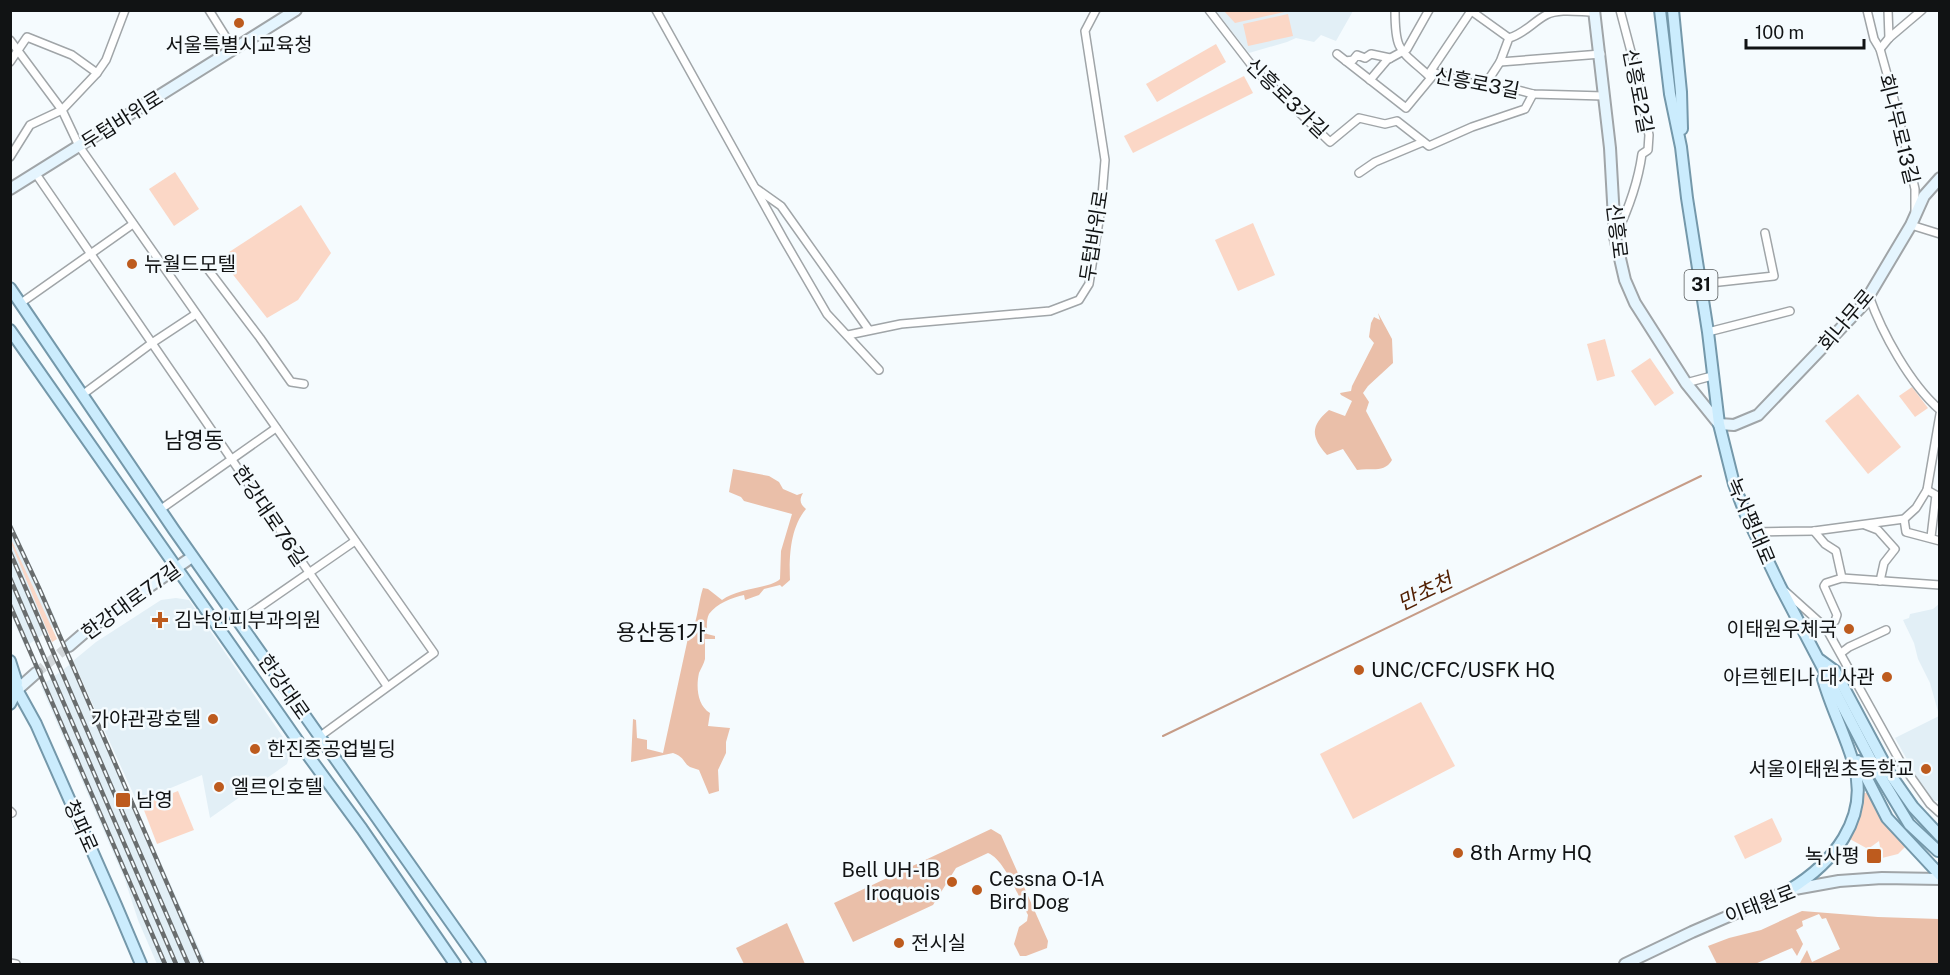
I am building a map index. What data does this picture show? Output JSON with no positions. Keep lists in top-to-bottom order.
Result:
{
  "streets": {
    "main road": [
      "두텁바위로",
      "신흥로",
      "31",
      "회나무로",
      "녹사평대로",
      "한강대로77길",
      "한강대로",
      "청파로",
      "이태원로"
    ],
    "street": [
      "신흥로3길",
      "신흥로2길",
      "신흥로3가길",
      "회나무로13길",
      "한강대로76길"
    ]
  },
  "crossings": [
    ["신흥로3길", "신흥로"],
    ["신흥로2길", "신흥로"],
    ["두텁바위로", "한강대로76길"],
    ["회나무로13길", "회나무로"],
    ["신흥로", "회나무로"],
    ["신흥로", "녹사평대로"],
    ["회나무로", "녹사평대로"],
    ["한강대로76길", "한강대로"],
    ["한강대로77길", "한강대로"]
  ],
  "districts": ["남영동", "용산동1가"],
  "water": ["만초천"],
  "places": {
    "other": [
      "서울특별시교육청",
      "뉴월드모텔",
      "이태원우체국",
      "UNC/CFC/USFK HQ",
      "아르헨티나 대사관",
      "가야관광호텔",
      "한진중공업빌딩",
      "서울이태원초등학교",
      "엘르인호텔",
      "8th Army HQ",
      "Bell UH-1B Iroquois",
      "Cessna O-1A Bird Dog",
      "전시실"
    ],
    "health": ["김낙인피부과의원"],
    "transit": ["남영", "녹사평"]
  },
  "scale_bar": "100 m"
}
